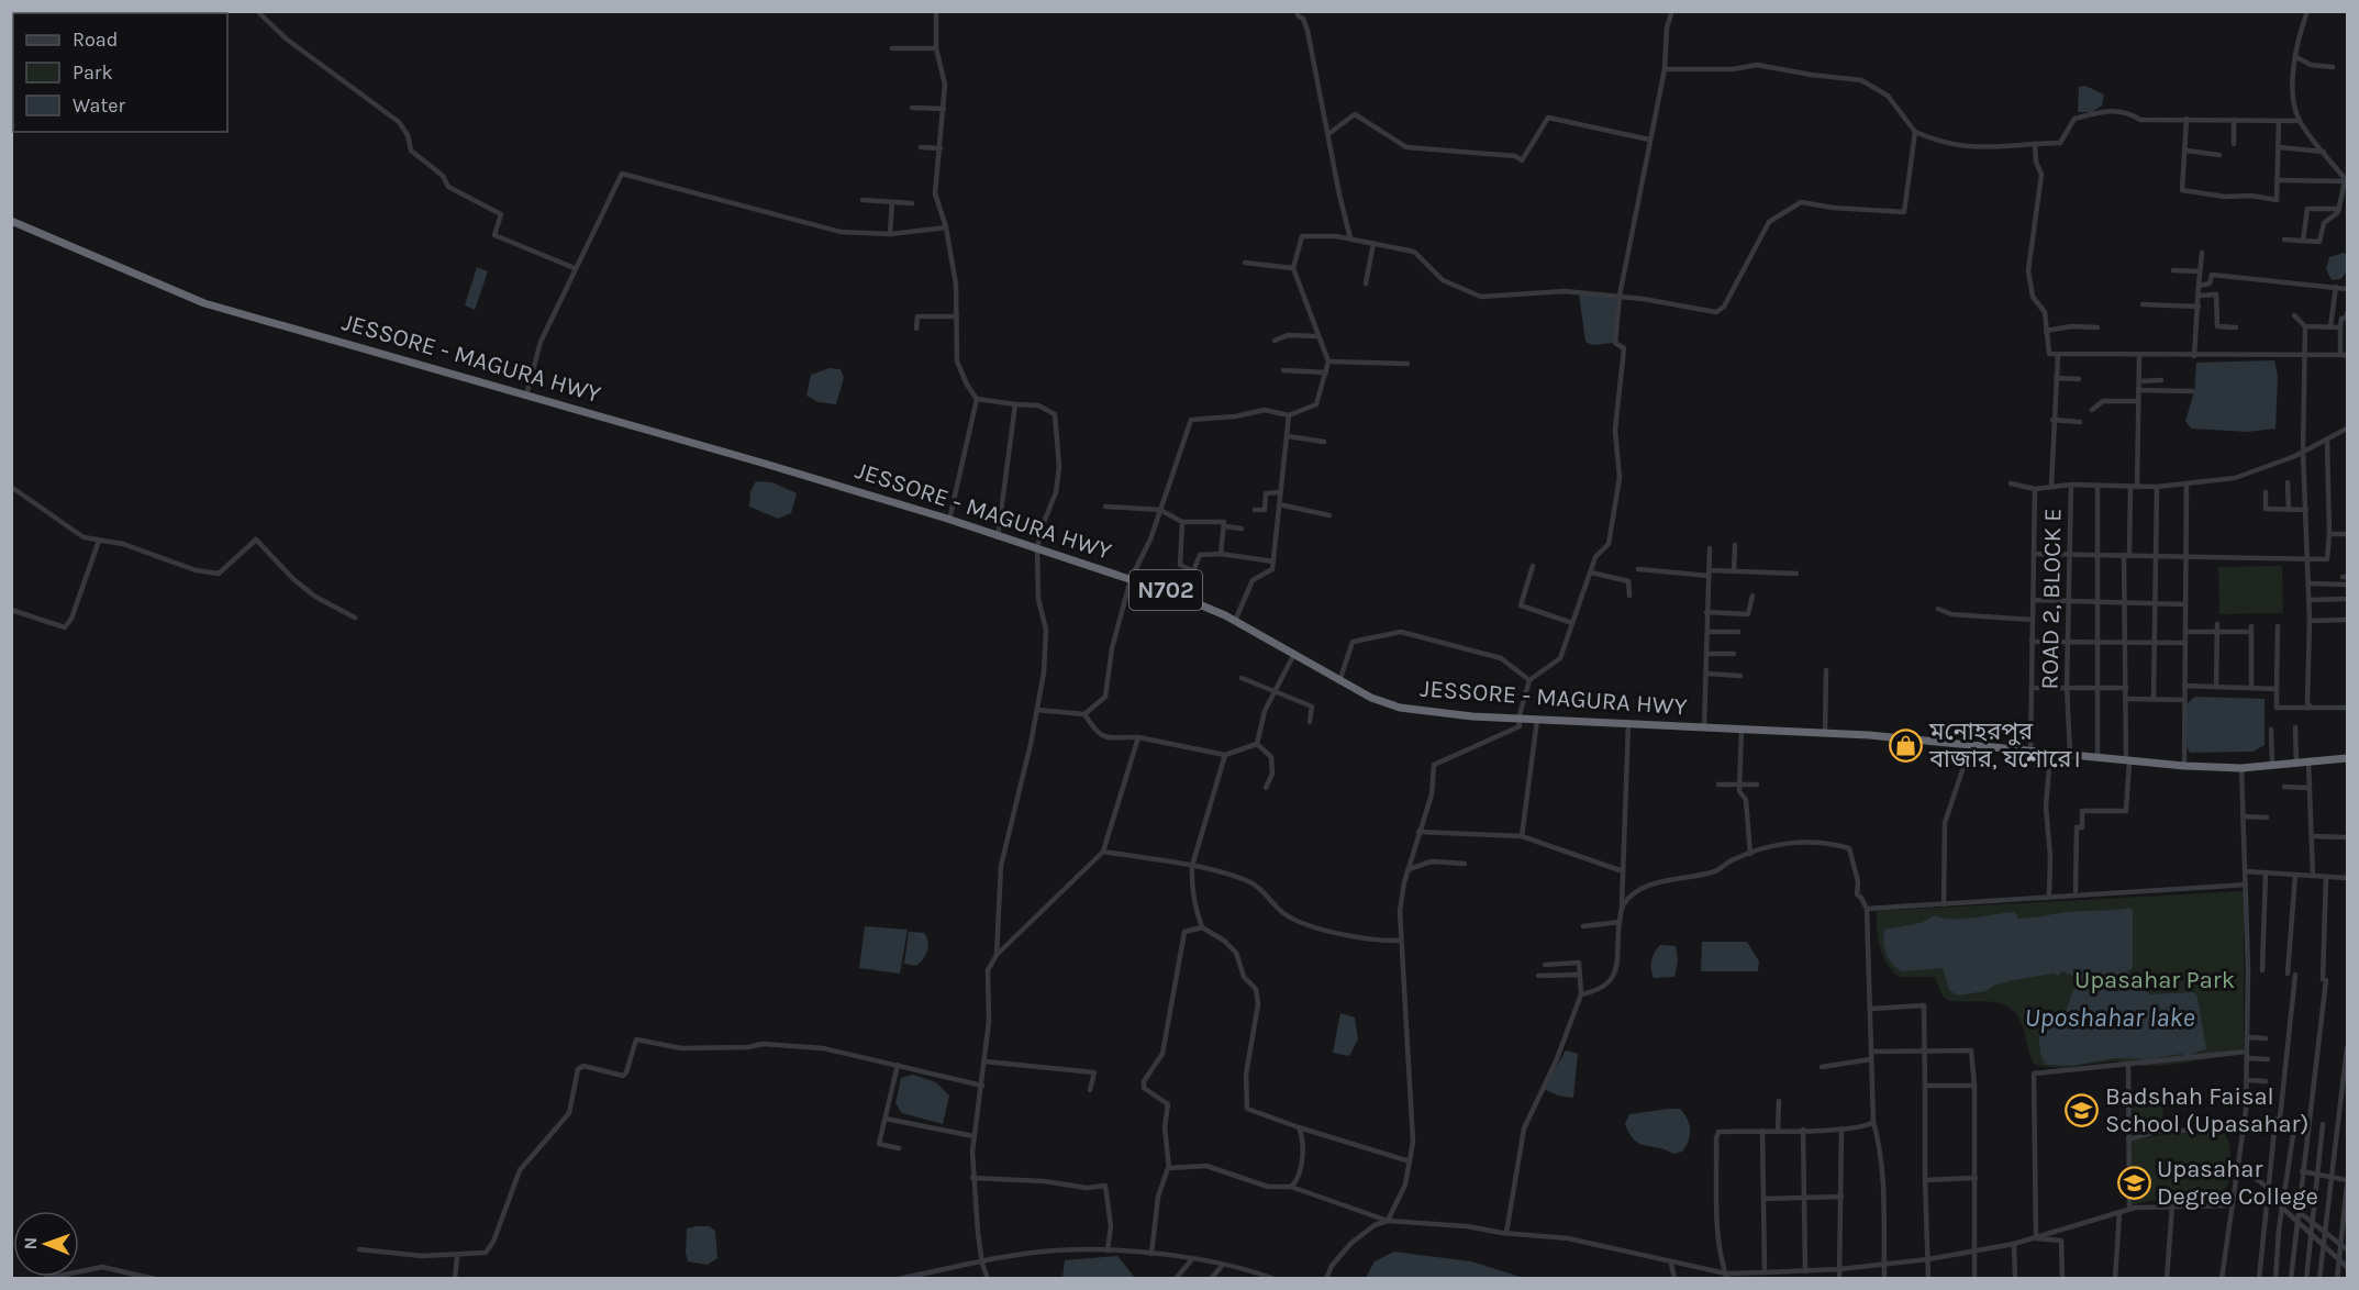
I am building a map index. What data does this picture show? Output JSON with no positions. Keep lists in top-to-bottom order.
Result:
{
  "streets": {
    "highway": ["JESSORE - MAGURA HWY", "N702"],
    "street": ["ROAD 2, BLOCK E"]
  },
  "crossings": [
    ["JESSORE - MAGURA HWY", "ROAD 2, BLOCK E"]
  ],
  "water": ["Uposhahar lake"],
  "parks": ["Upasahar Park"],
  "places": {
    "shop": ["ম‌ন‌োহরপুর বাজার, যশ‌োরে।"],
    "school or university": ["Badshah Faisal School (Upasahar)", "Upasahar Degree College"]
  },
  "legend": ["Road", "Park", "Water"],
  "north": "left"
}
